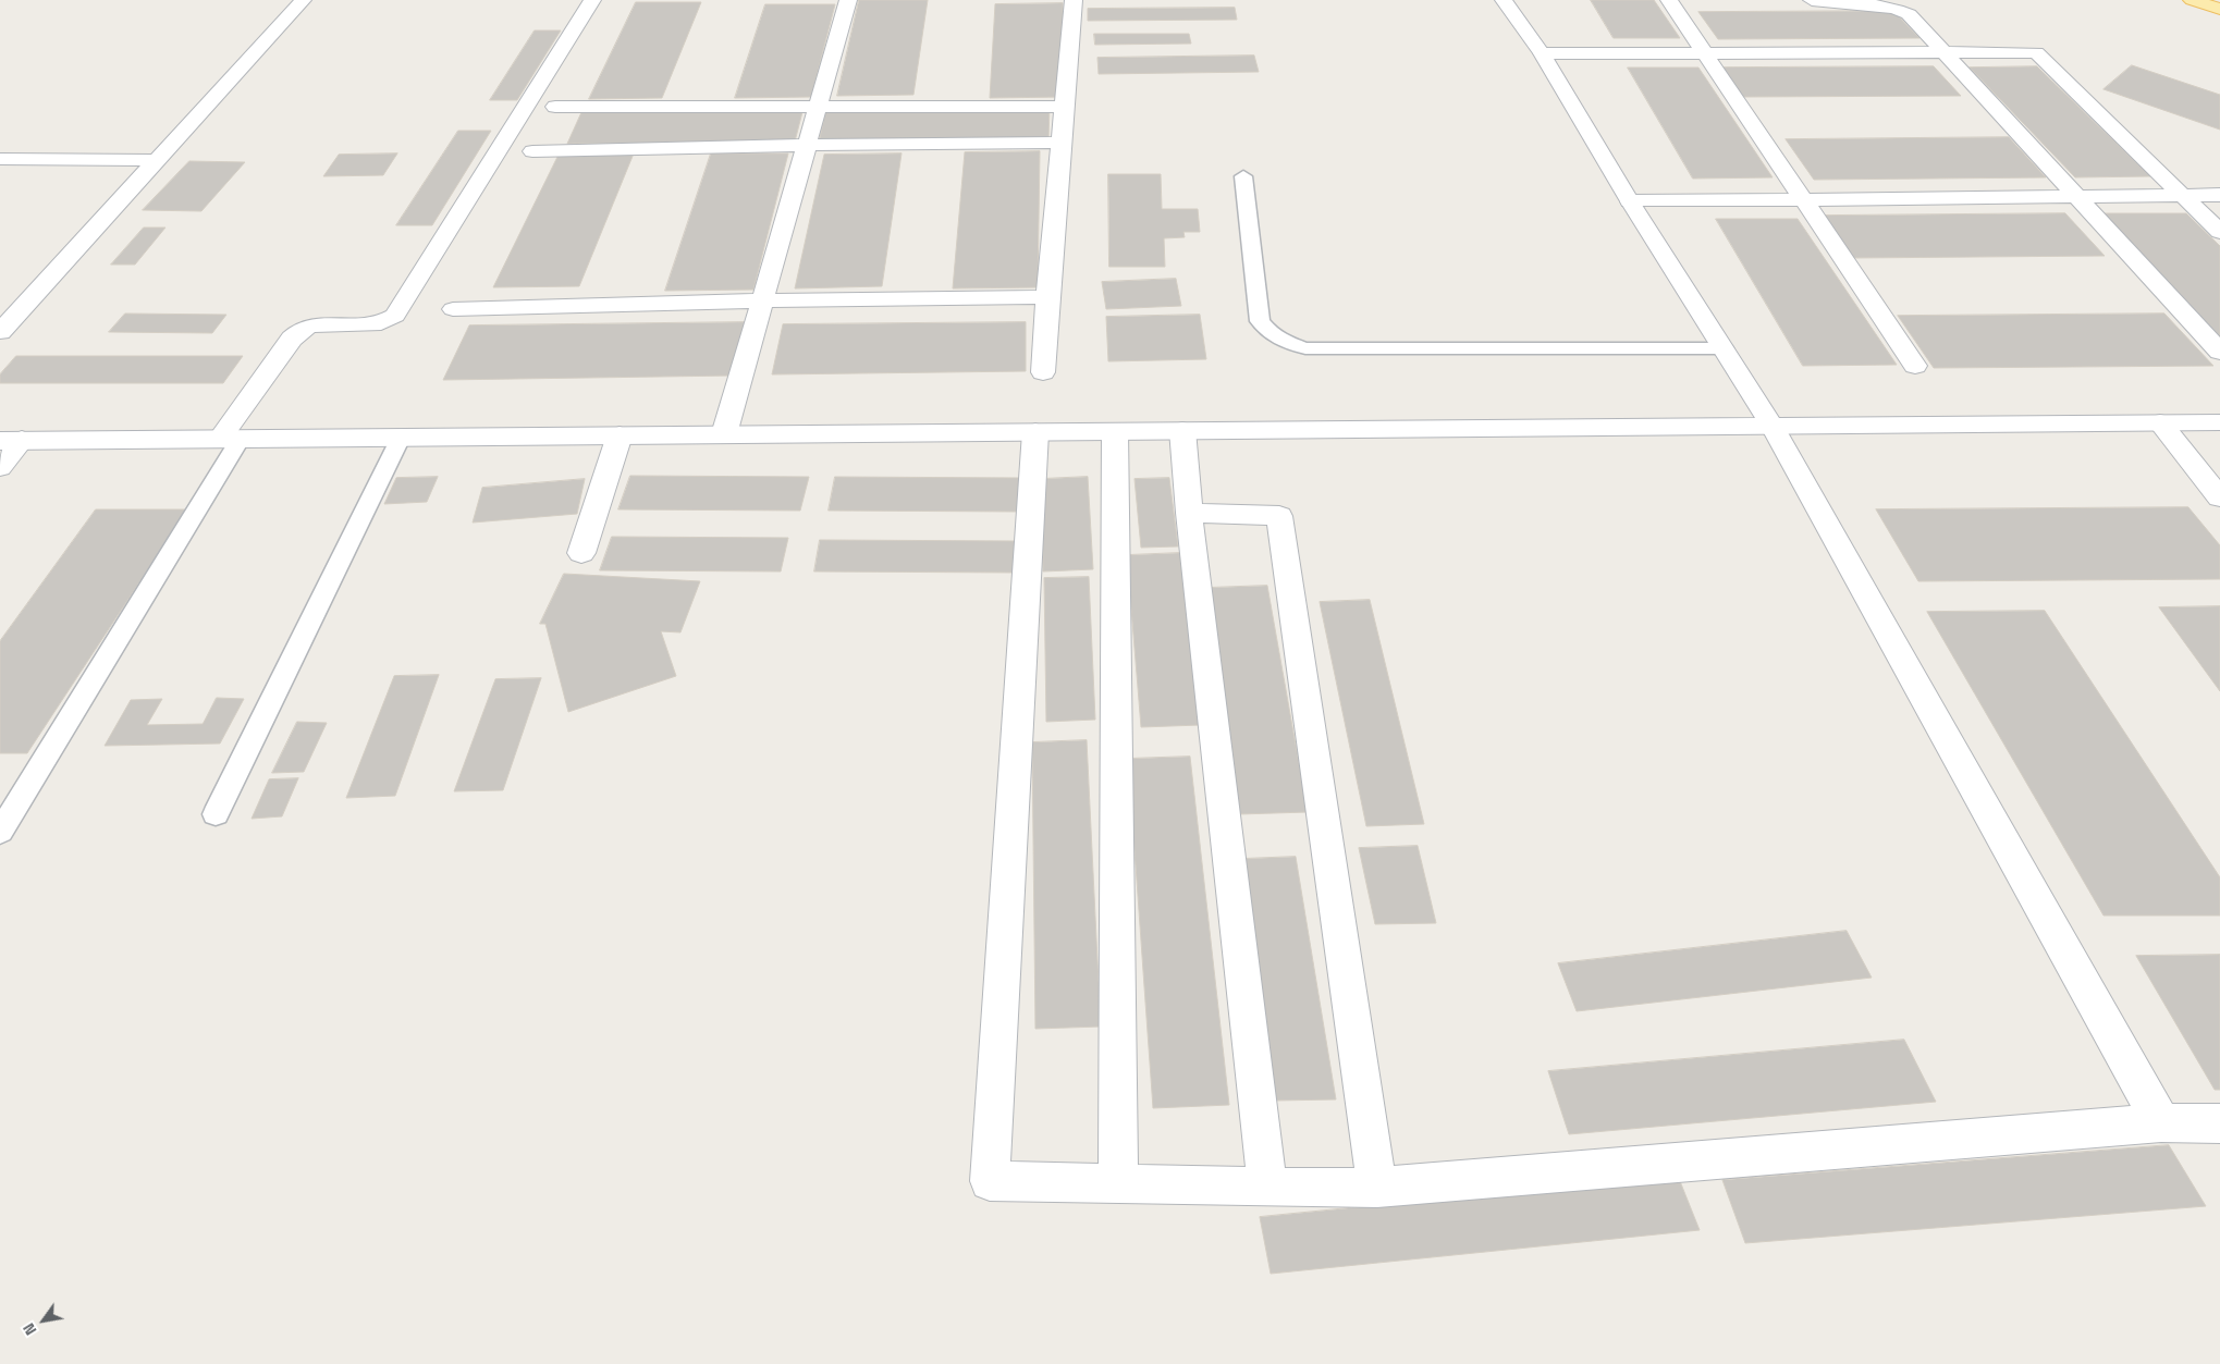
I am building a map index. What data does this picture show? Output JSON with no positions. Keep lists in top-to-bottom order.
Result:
{
  "north": "bottom left"
}
